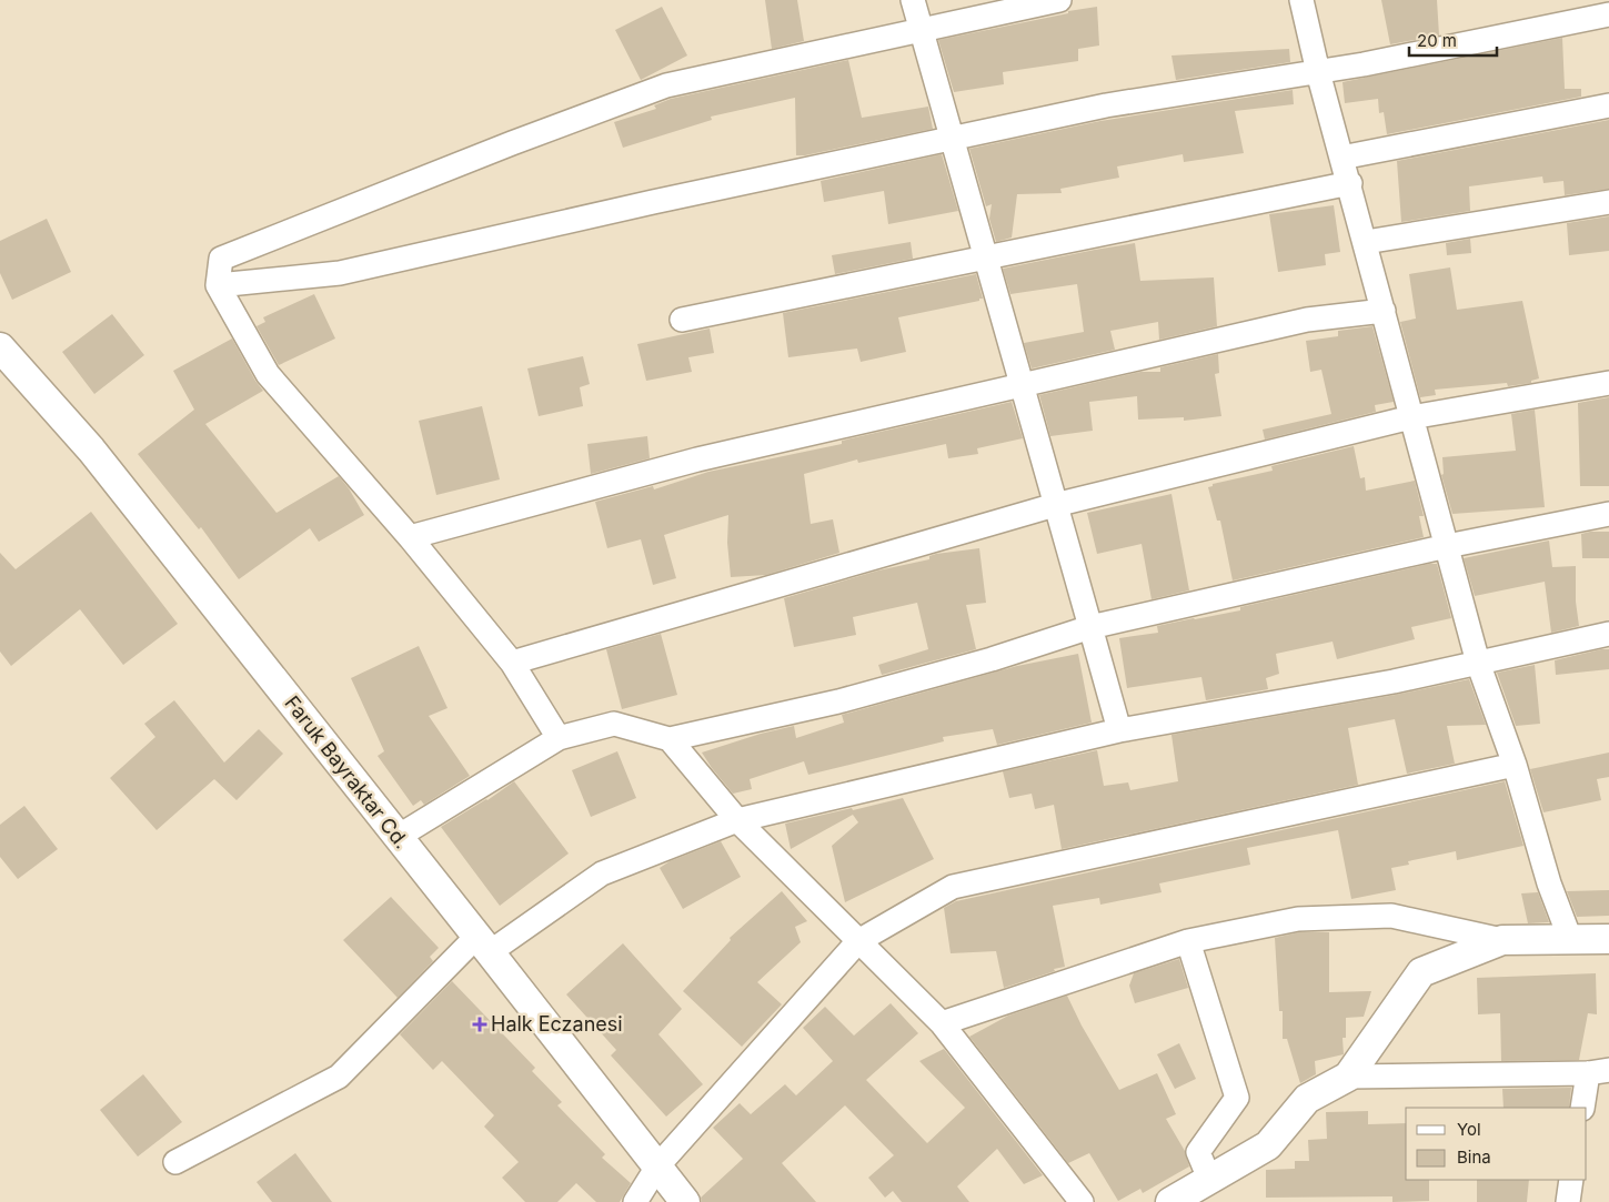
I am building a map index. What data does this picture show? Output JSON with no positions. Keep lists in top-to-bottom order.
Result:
{
  "streets": {
    "street": ["Faruk Bayraktar Cd."]
  },
  "places": {
    "health": ["Halk Eczanesi"]
  },
  "legend": ["Yol", "Bina"],
  "scale_bar": "20 m"
}
